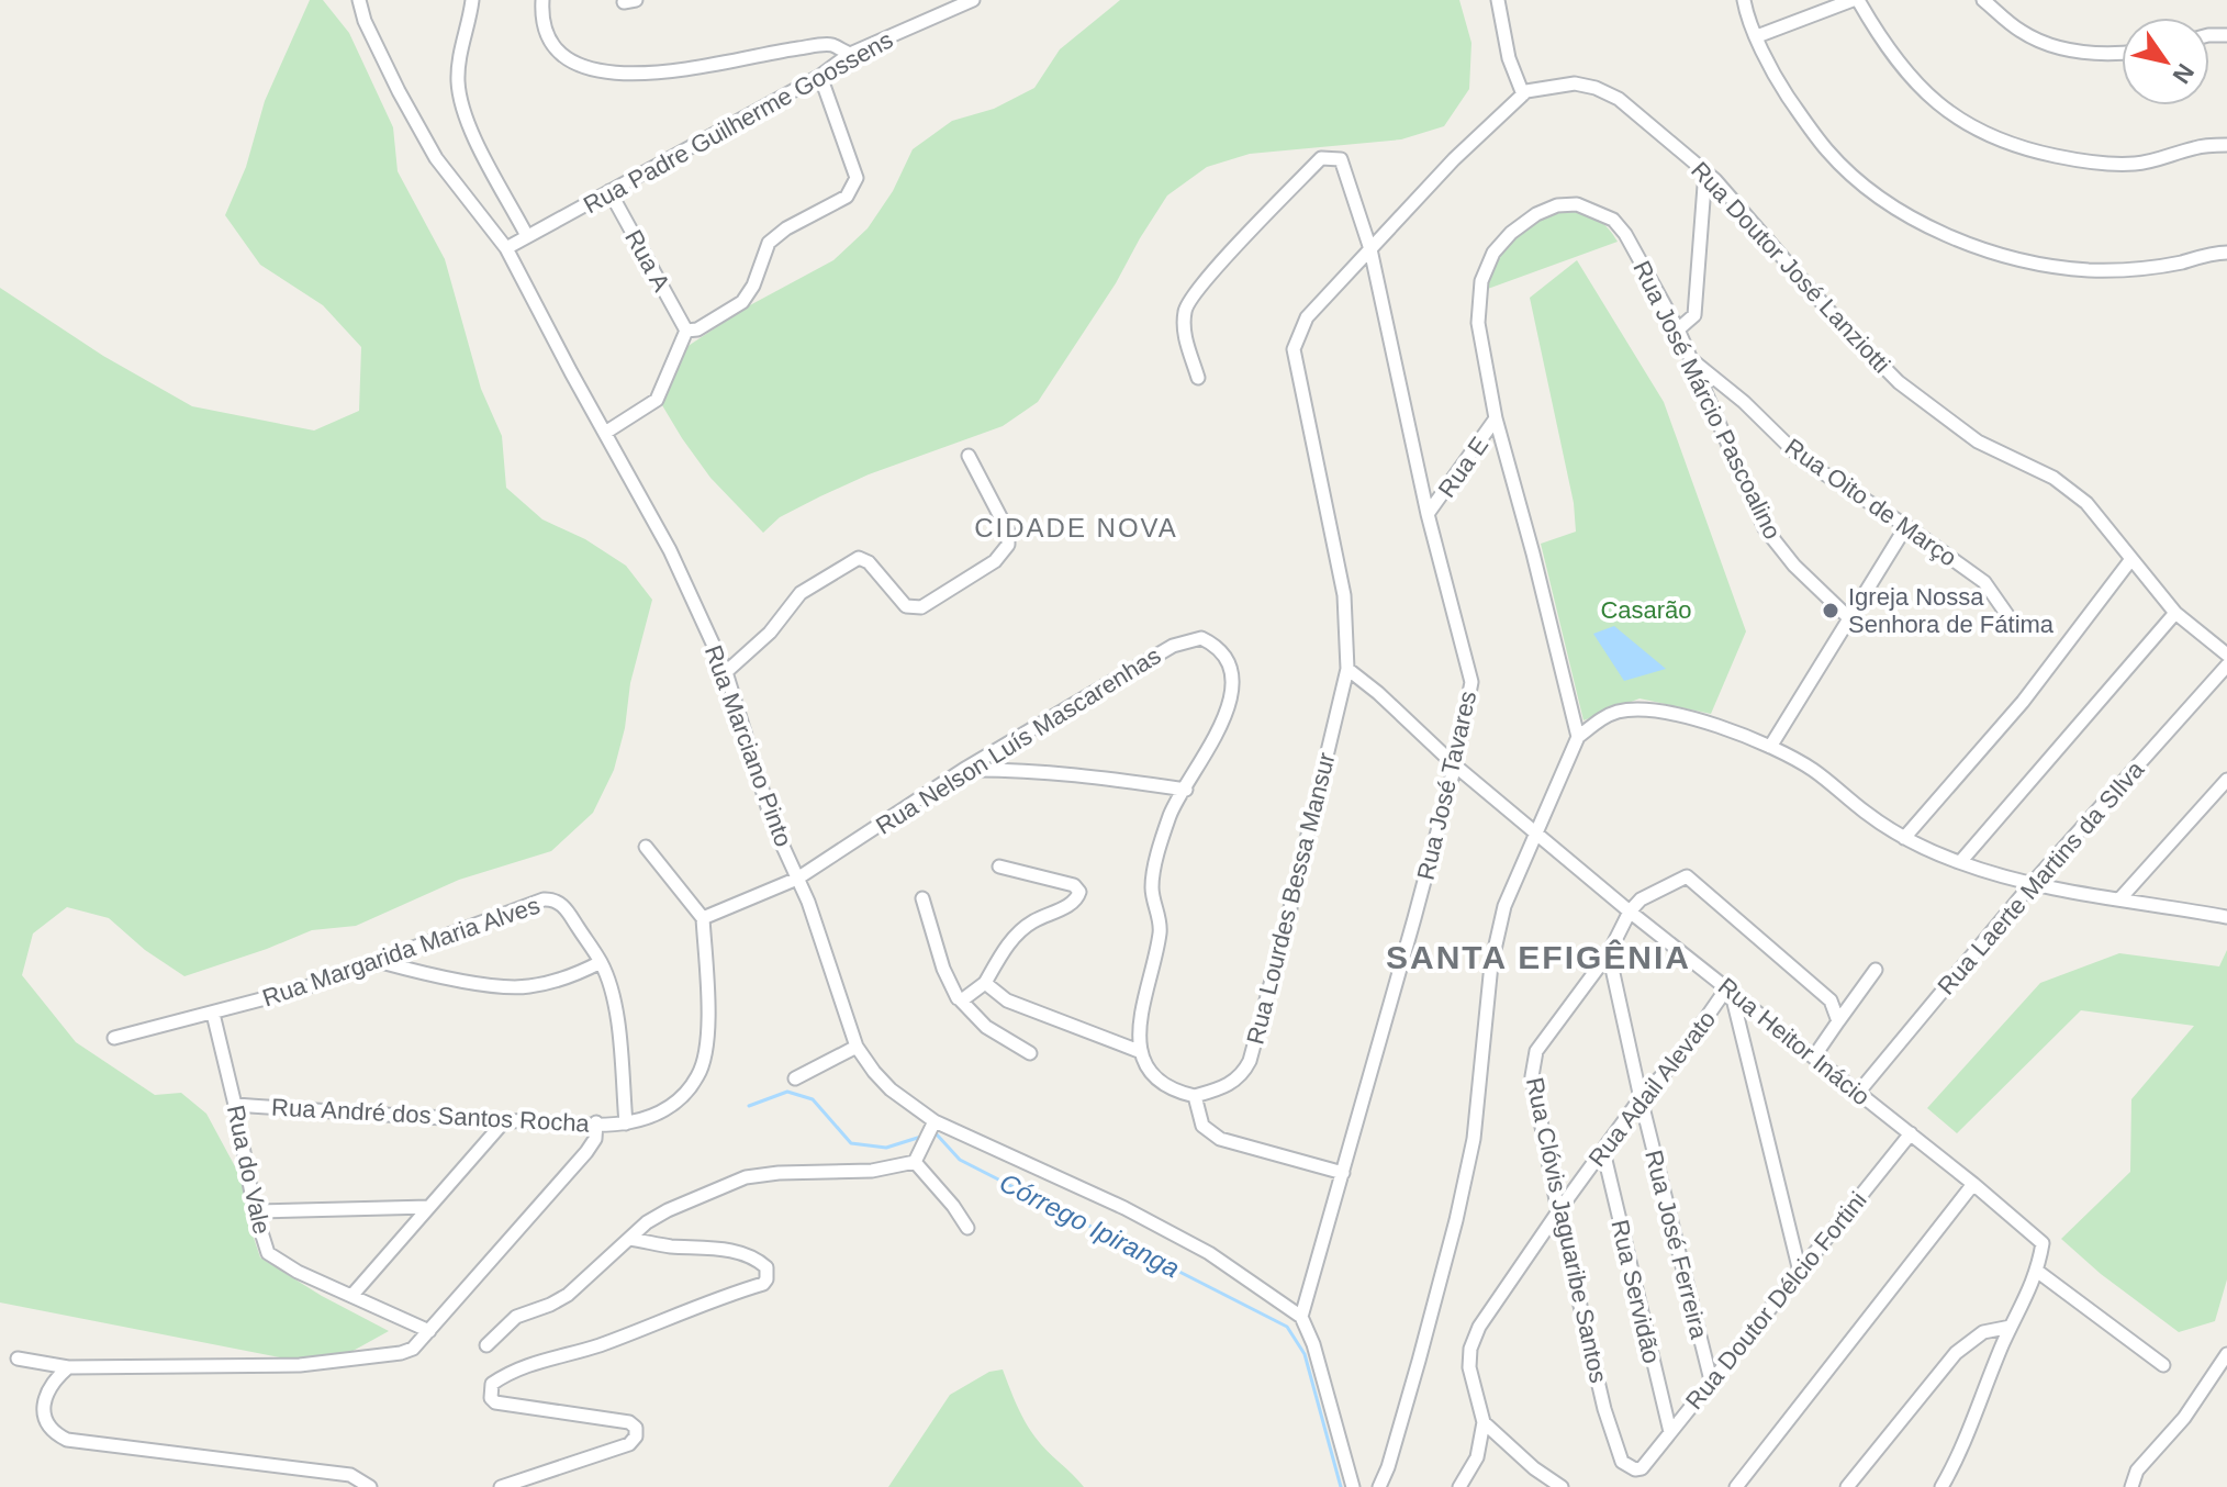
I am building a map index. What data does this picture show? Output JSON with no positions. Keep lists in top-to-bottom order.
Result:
{
  "streets": {
    "street": [
      "Rua Padre Guilherme Goossens",
      "Rua A",
      "Rua Doutor José Lanziotti",
      "Rua José Márcio Pascoalino",
      "Rua E",
      "Rua Oito de Março",
      "Rua Nelson Luís Mascarenhas",
      "Rua Marciano Pinto",
      "Rua José Tavares",
      "Rua Laerte Martins da SIlva",
      "Rua Lourdes Bessa Mansur",
      "Rua Margarida Maria Alves",
      "Rua Heitor Inácio",
      "Rua Adail Alevato",
      "Rua André dos Santos Rocha",
      "Rua do Vale",
      "Rua Clóvis Jaguaribe Santos",
      "Rua José Ferreira",
      "Rua Servidão",
      "Rua Doutor Délcio Fortini"
    ]
  },
  "crossings": [
    ["Rua Padre Guilherme Goossens", "Rua A"],
    ["Rua Padre Guilherme Goossens", "Rua Marciano Pinto"],
    ["Rua José Márcio Pascoalino", "Rua E"],
    ["Rua José Márcio Pascoalino", "Rua Oito de Março"],
    ["Rua E", "Rua José Tavares"],
    ["Rua Nelson Luís Mascarenhas", "Rua Marciano Pinto"],
    ["Rua Marciano Pinto", "Rua José Tavares"],
    ["Rua José Tavares", "Rua Heitor Inácio"],
    ["Rua Laerte Martins da SIlva", "Rua Heitor Inácio"],
    ["Rua Lourdes Bessa Mansur", "Rua Heitor Inácio"],
    ["Rua Margarida Maria Alves", "Rua André dos Santos Rocha"],
    ["Rua Margarida Maria Alves", "Rua do Vale"],
    ["Rua Heitor Inácio", "Rua Adail Alevato"],
    ["Rua Heitor Inácio", "Rua Clóvis Jaguaribe Santos"],
    ["Rua Heitor Inácio", "Rua Doutor Délcio Fortini"],
    ["Rua Adail Alevato", "Rua Clóvis Jaguaribe Santos"],
    ["Rua Adail Alevato", "Rua José Ferreira"],
    ["Rua Adail Alevato", "Rua Servidão"],
    ["Rua André dos Santos Rocha", "Rua do Vale"],
    ["Rua Clóvis Jaguaribe Santos", "Rua José Ferreira"],
    ["Rua Clóvis Jaguaribe Santos", "Rua Doutor Délcio Fortini"],
    ["Rua José Ferreira", "Rua Doutor Délcio Fortini"],
    ["Rua Servidão", "Rua Doutor Délcio Fortini"]
  ],
  "districts": ["CIDADE NOVA", "SANTA EFIGÊNIA"],
  "water": ["Córrego Ipiranga"],
  "parks": ["Casarão"],
  "places": ["Igreja Nossa Senhora de Fátima"],
  "north": "bottom right"
}
